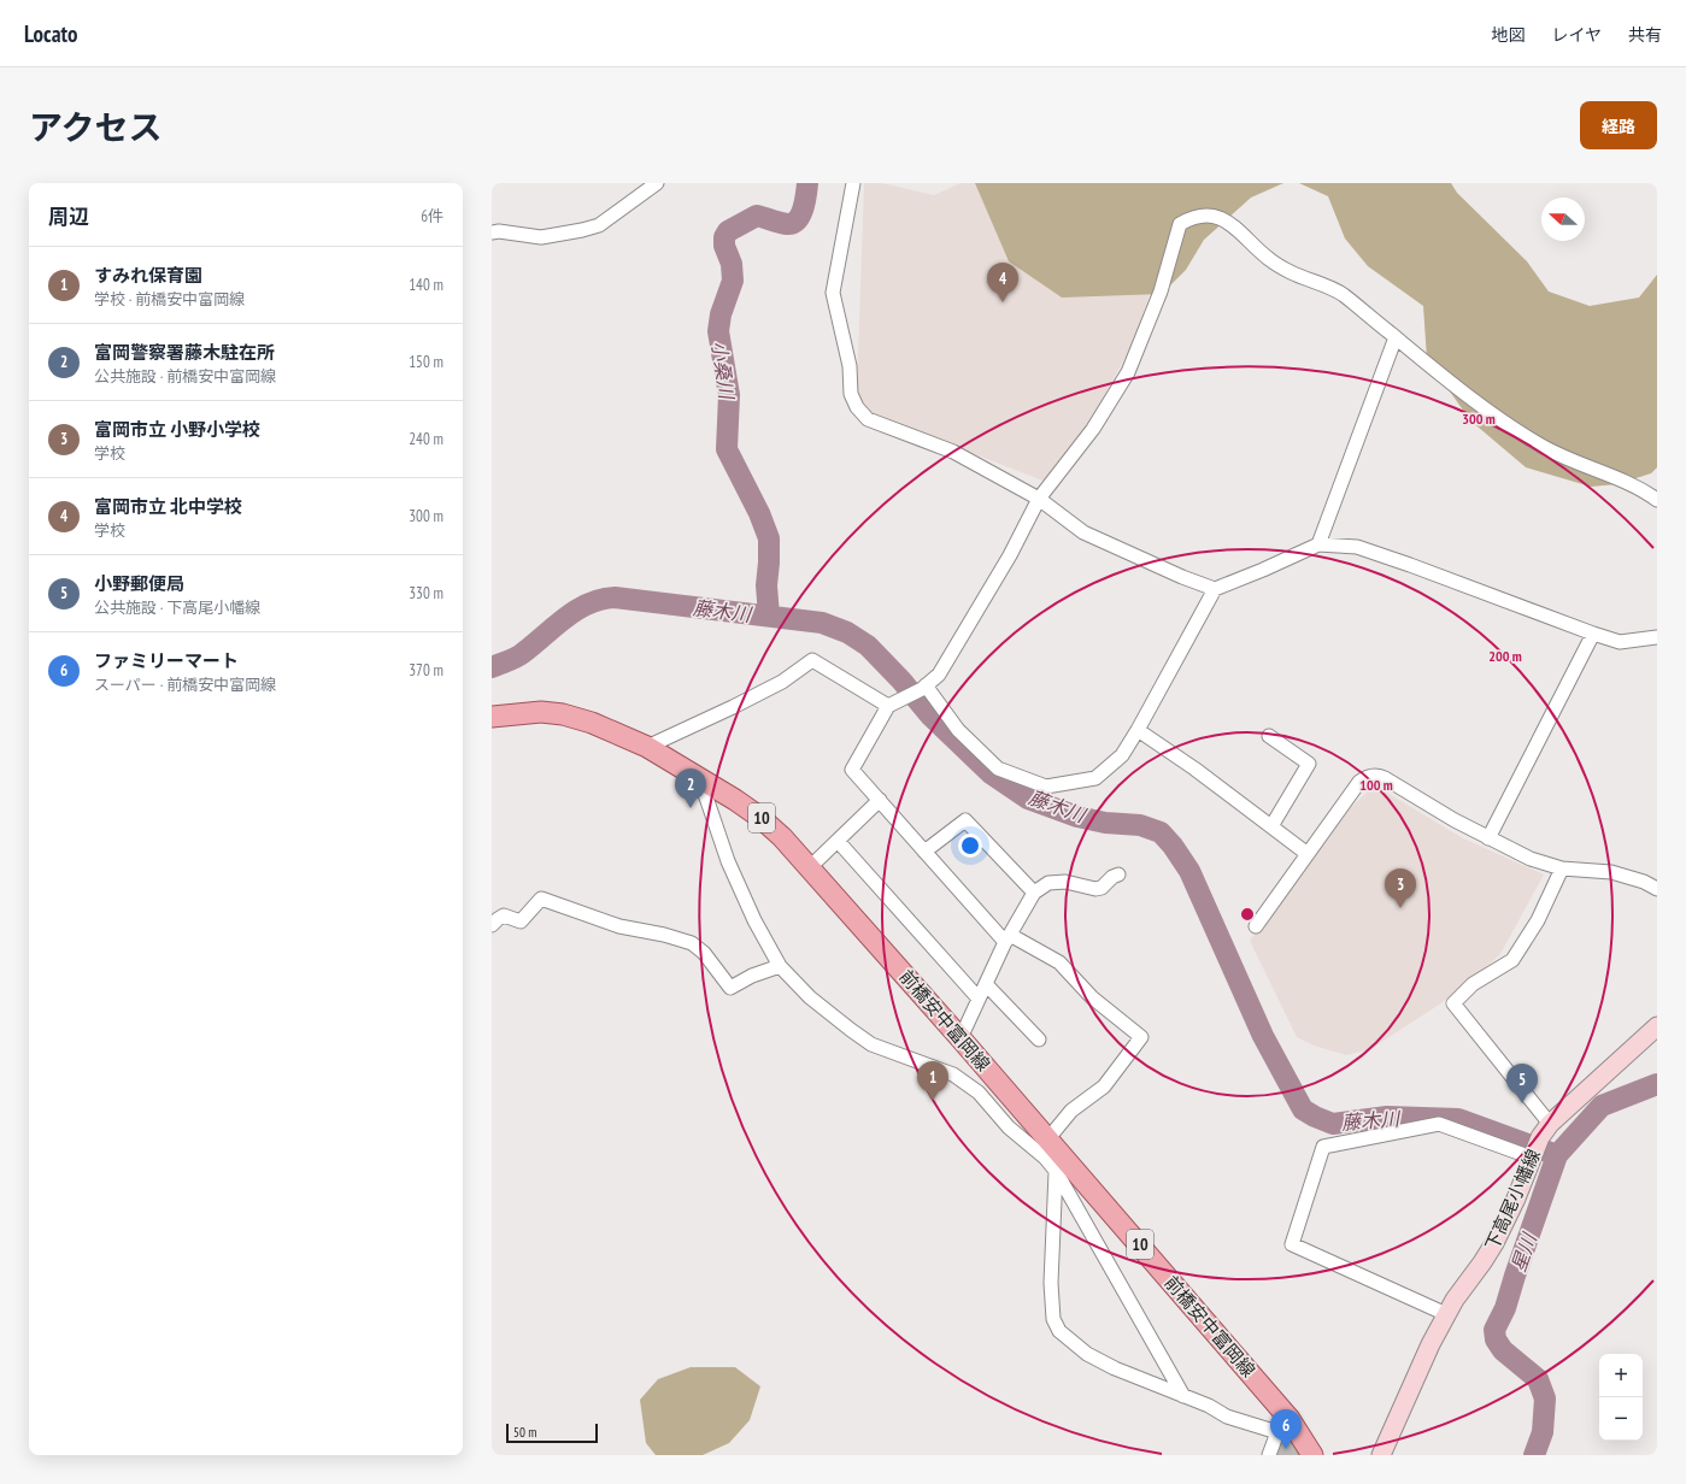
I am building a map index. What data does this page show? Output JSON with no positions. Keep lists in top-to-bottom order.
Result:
{
  "streets": {
    "main road": ["10", "前橋安中富岡線", "下高尾小幡線"]
  },
  "water": ["小桑川", "藤木川", "星川"],
  "scale_bar": "50 m",
  "north": "left",
  "page": {
    "header": "Locato",
    "nav": ["地図", "レイヤ", "共有"],
    "title": "アクセス",
    "buttons": "経路",
    "heading": ["周辺", "6件"],
    "list": [
      {
        "mark": "1",
        "name": "すみれ保育園",
        "note": "学校 · 前橋安中富岡線",
        "value": "140 m"
      },
      {
        "mark": "2",
        "name": "富岡警察署藤木駐在所",
        "note": "公共施設 · 前橋安中富岡線",
        "value": "150 m"
      },
      {
        "mark": "3",
        "name": "富岡市立 小野小学校",
        "note": "学校",
        "value": "240 m"
      },
      {
        "mark": "4",
        "name": "富岡市立 北中学校",
        "note": "学校",
        "value": "300 m"
      },
      {
        "mark": "5",
        "name": "小野郵便局",
        "note": "公共施設 · 下高尾小幡線",
        "value": "330 m"
      },
      {
        "mark": "6",
        "name": "ファミリーマート",
        "note": "スーパー · 前橋安中富岡線",
        "value": "370 m"
      }
    ],
    "pins": [
      "4",
      "2",
      "3",
      "1",
      "5",
      "6"
    ],
    "map_buttons": ["+", "−"],
    "scale": "50 m"
  },
  "rings": ["300 m", "200 m", "100 m"]
}
